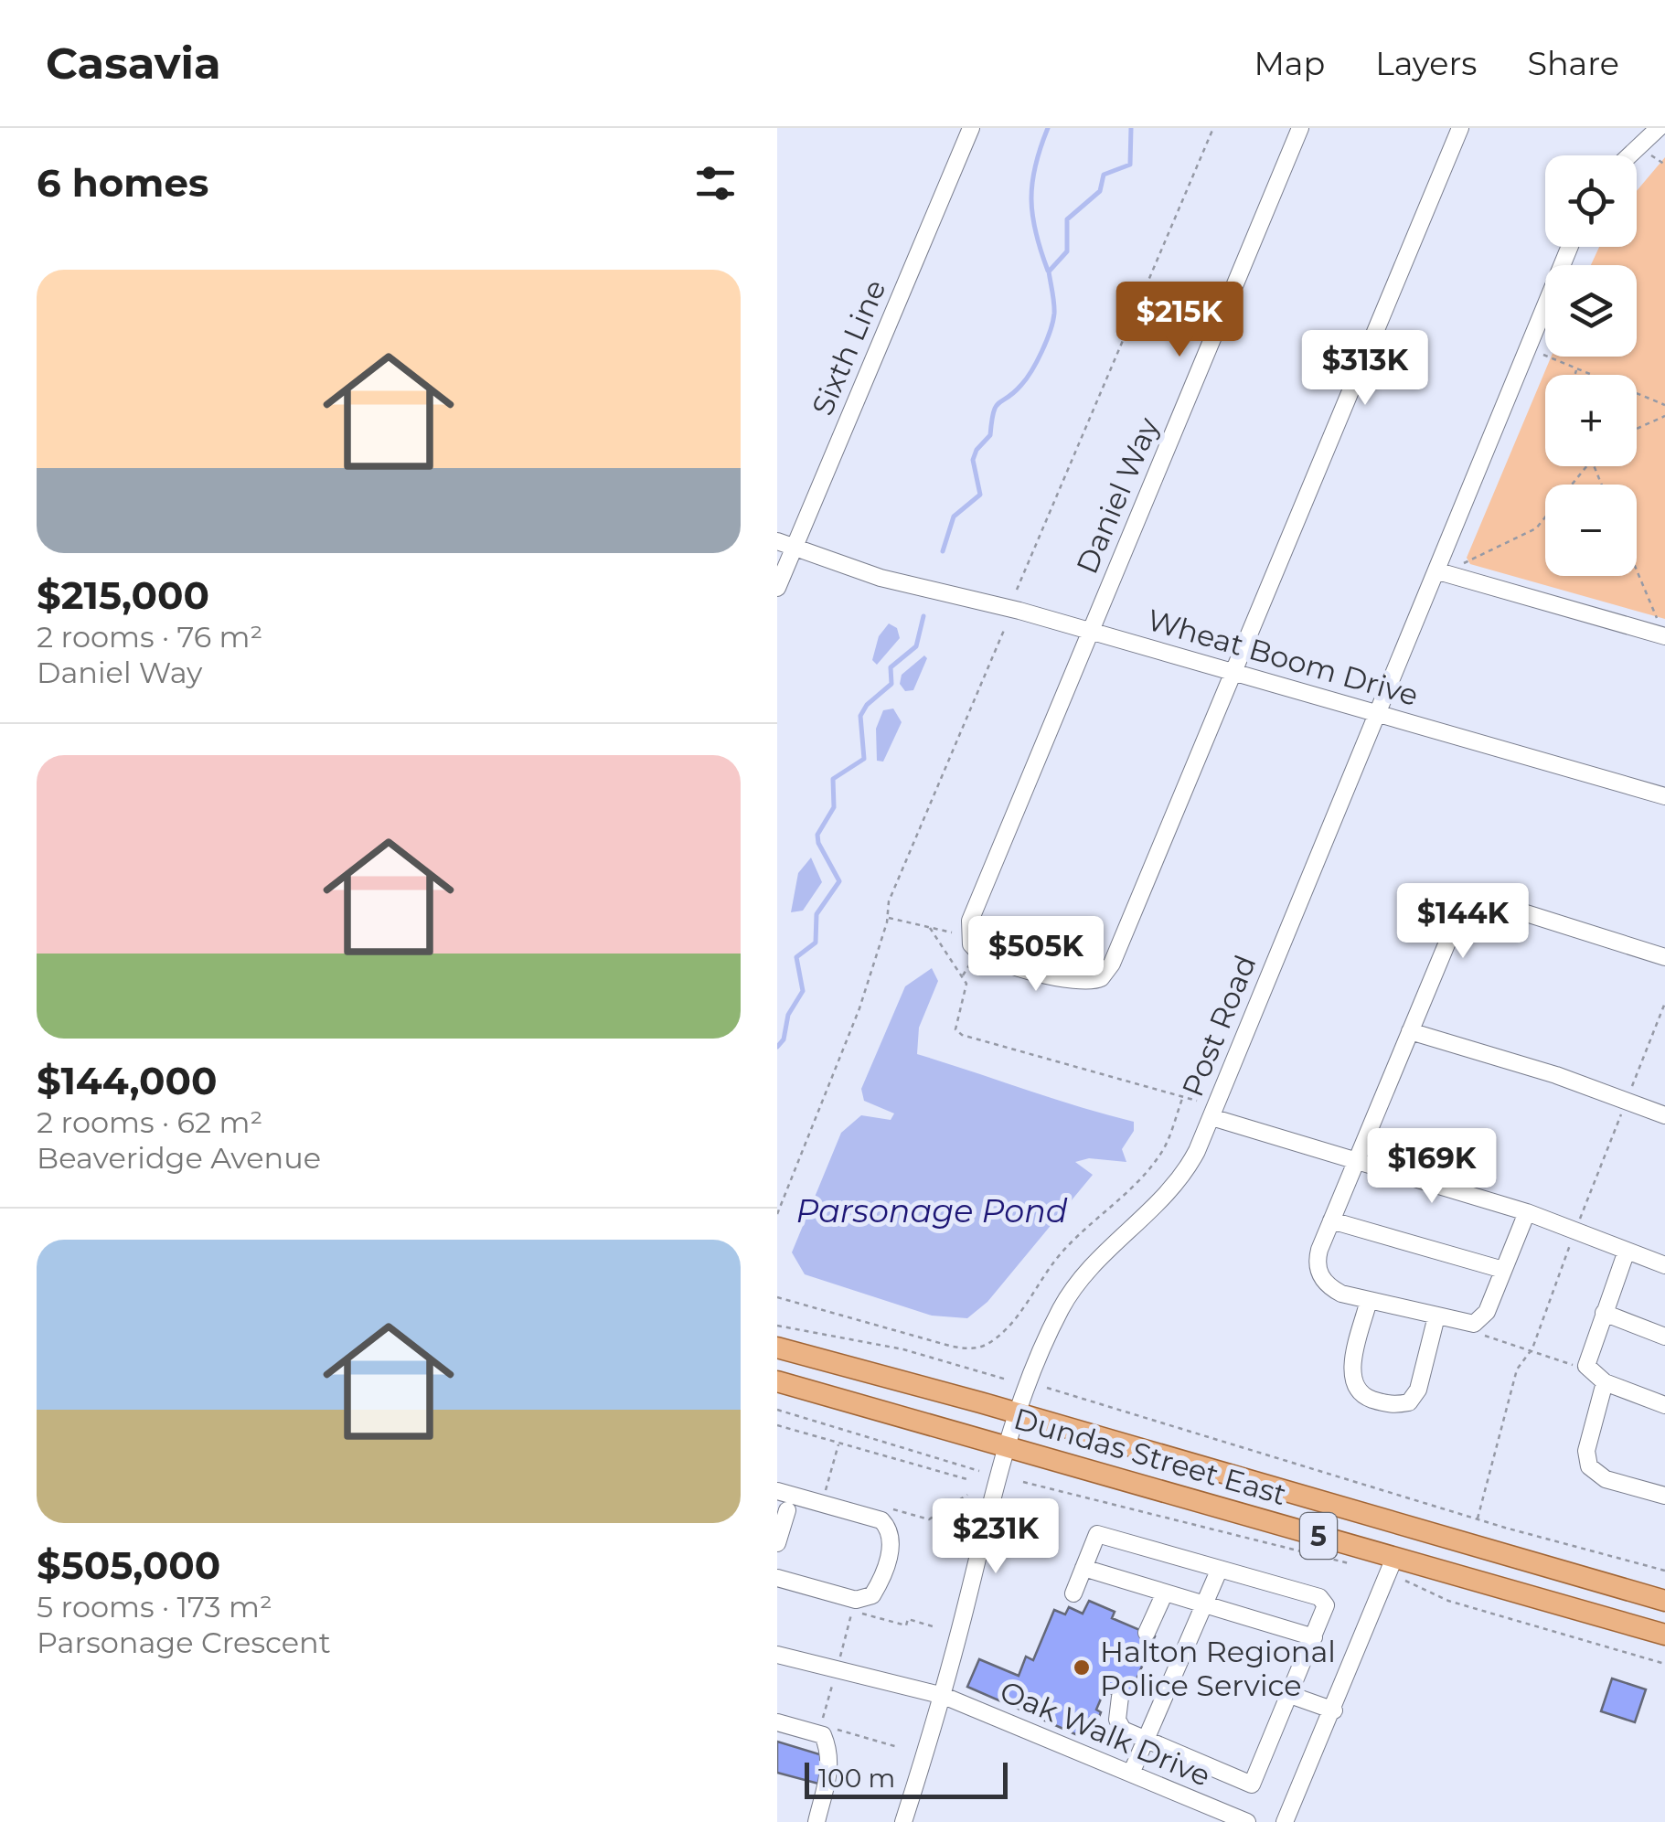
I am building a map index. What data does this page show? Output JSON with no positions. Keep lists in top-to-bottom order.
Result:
{
  "streets": {
    "main road": ["Dundas Street East", "5"],
    "street": [
      "Sixth Line",
      "Daniel Way",
      "Wheat Boom Drive",
      "Post Road",
      "Oak Walk Drive"
    ]
  },
  "crossings": [
    ["Sixth Line", "Wheat Boom Drive"],
    ["Daniel Way", "Wheat Boom Drive"],
    ["Wheat Boom Drive", "Post Road"],
    ["Post Road", "Dundas Street East"],
    ["Post Road", "Oak Walk Drive"]
  ],
  "water": ["Parsonage Pond"],
  "places": ["Halton Regional Police Service"],
  "scale_bar": "100 m",
  "page": {
    "header": "Casavia",
    "nav": ["Map", "Layers", "Share"],
    "heading": "6 homes",
    "map_buttons": ["+", "−"],
    "list": [
      {
        "name": "$215,000",
        "note": "2 rooms · 76 m² · Daniel Way"
      },
      {
        "name": "$144,000",
        "note": "2 rooms · 62 m² · Beaveridge Avenue"
      },
      {
        "name": "$505,000",
        "note": "5 rooms · 173 m² · Parsonage Crescent"
      }
    ],
    "price": [
      "$215K",
      "$313K",
      "$144K",
      "$505K",
      "$169K",
      "$231K"
    ],
    "scale": "100 m"
  }
}
